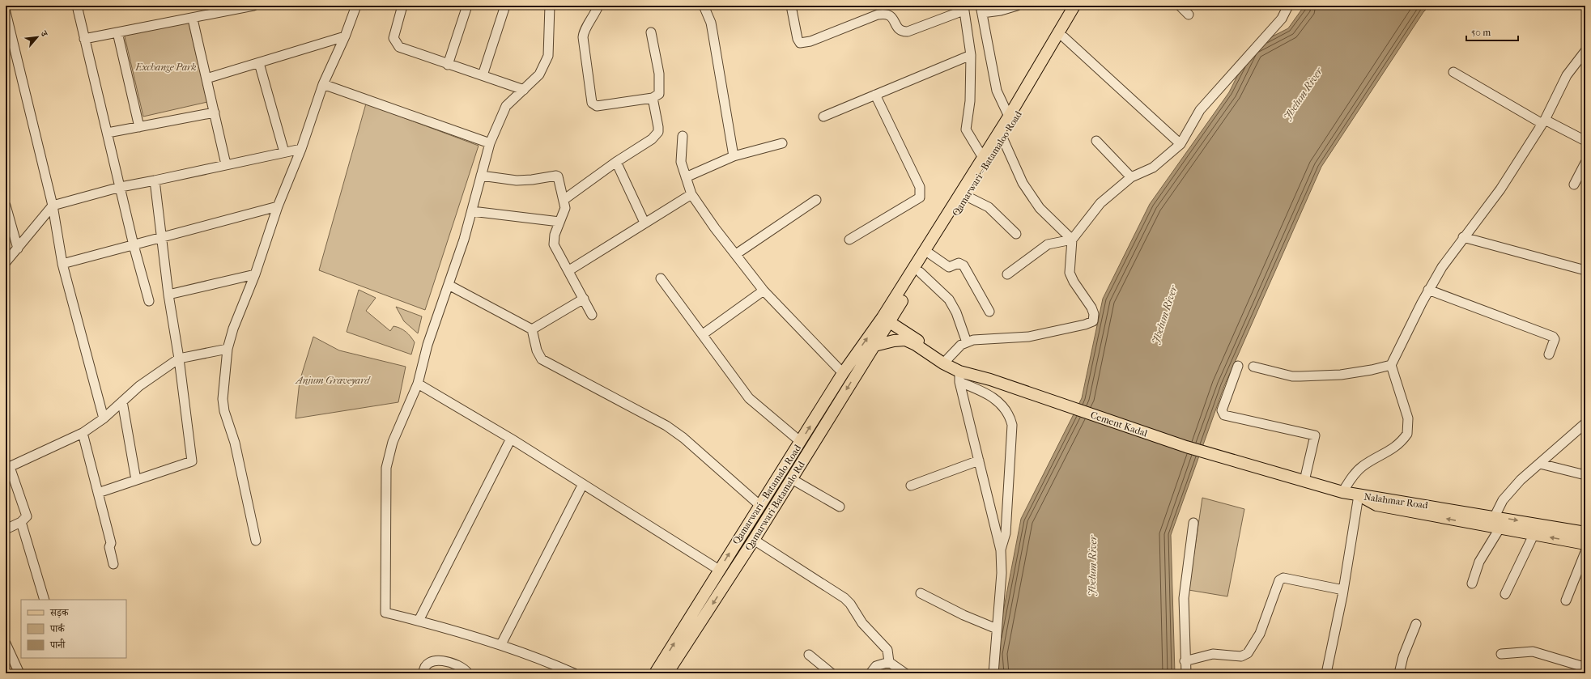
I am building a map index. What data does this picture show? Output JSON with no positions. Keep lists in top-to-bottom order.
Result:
{
  "streets": {
    "main road": [
      "Qamarwari - Batamaloo Road",
      "Cement Kadal",
      "Qamarwari - Batamalo Road",
      "Nalahmar Road",
      "Qamarwari-Batamalo Rd"
    ]
  },
  "crossings": [
    ["Qamarwari - Batamaloo Road", "Qamarwari - Batamalo Road"],
    ["Qamarwari - Batamaloo Road", "Qamarwari-Batamalo Rd"],
    ["Cement Kadal", "Nalahmar Road"],
    ["Qamarwari - Batamalo Road", "Qamarwari-Batamalo Rd"]
  ],
  "one_way": ["Qamarwari - Batamalo Road", "Qamarwari-Batamalo Rd"],
  "water": ["Jhelum River"],
  "parks": ["Exchange Park", "Anjum Graveyard"],
  "legend": ["सड़क", "पार्क", "पानी"],
  "scale_bar": "50 m",
  "north": "top right"
}
